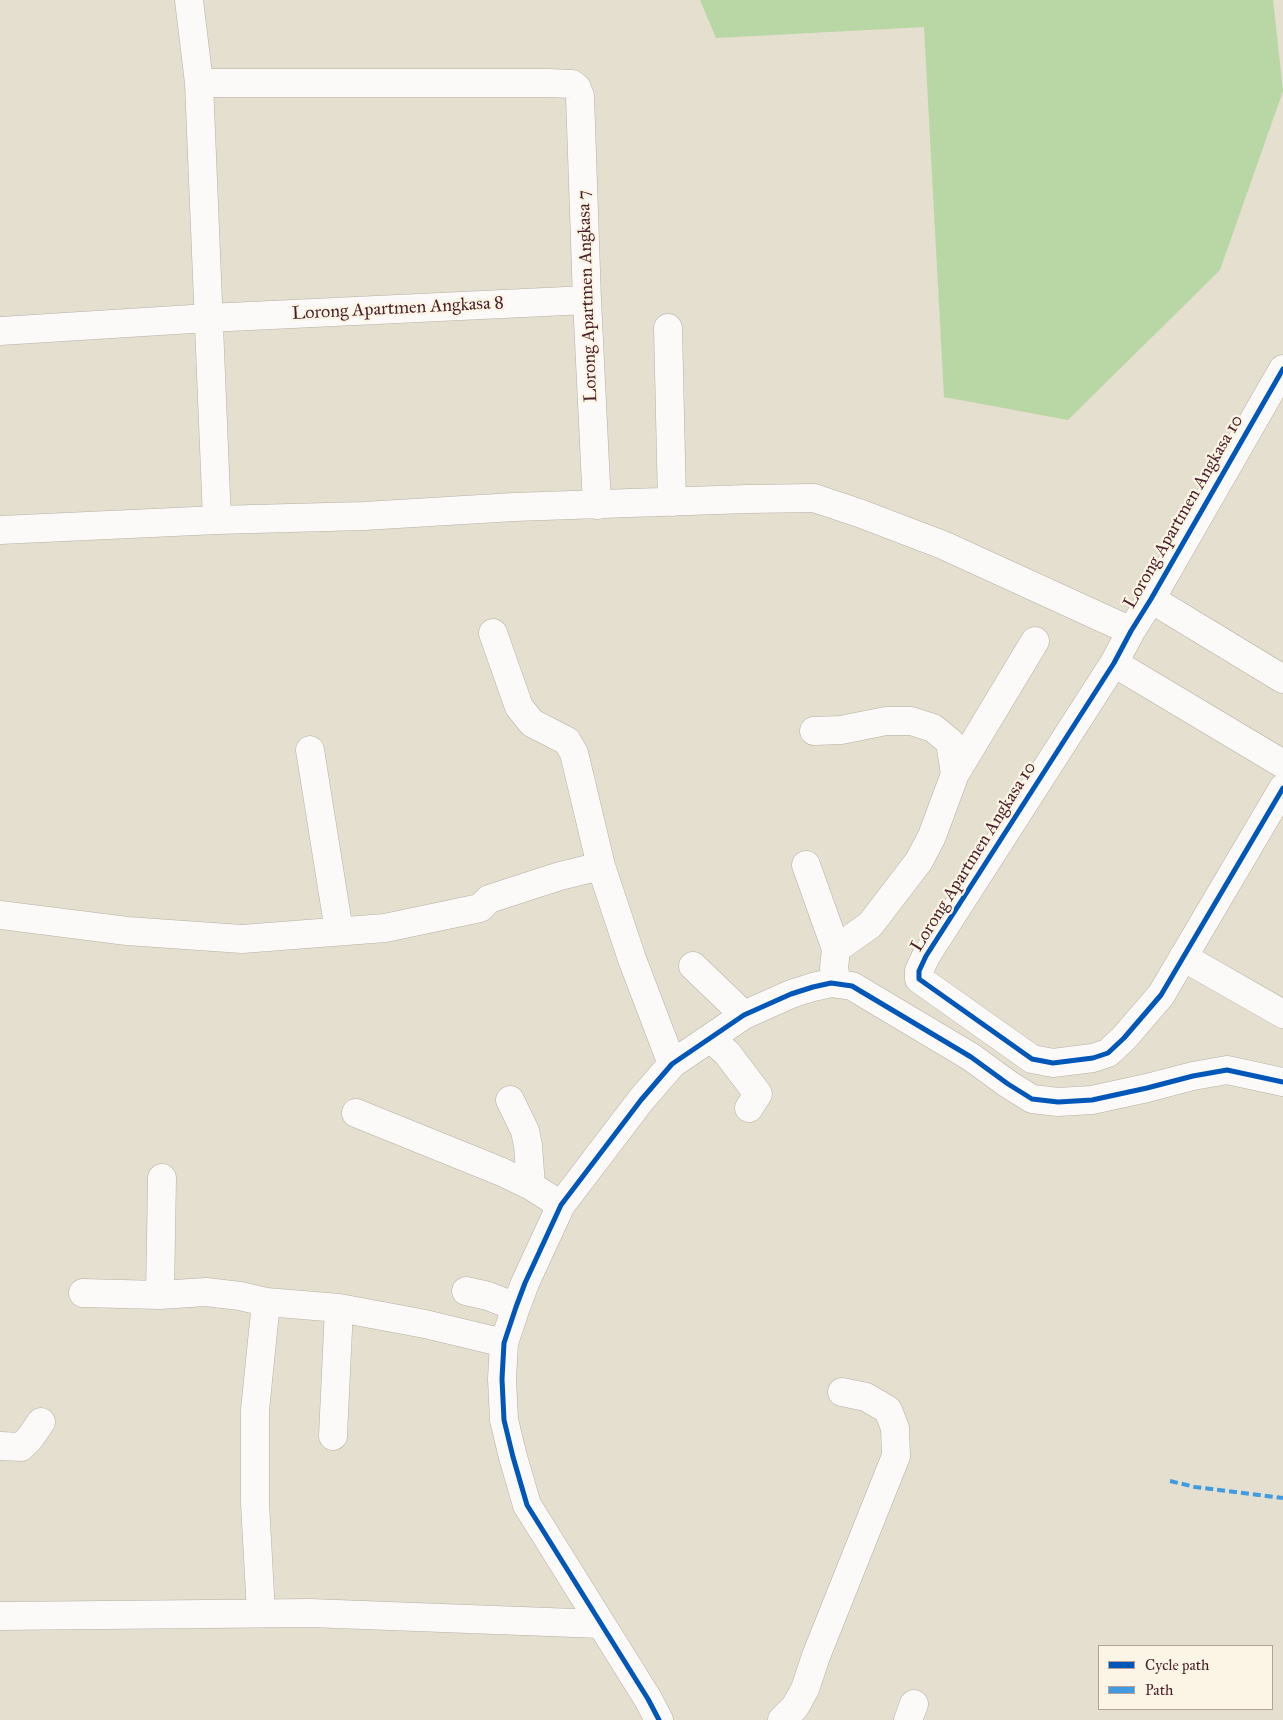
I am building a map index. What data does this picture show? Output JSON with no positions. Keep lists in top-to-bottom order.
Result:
{
  "streets": {
    "street": ["Lorong Apartmen Angkasa 7", "Lorong Apartmen Angkasa 8", "Lorong Apartmen Angkasa 10"]
  },
  "crossings": [
    ["Lorong Apartmen Angkasa 7", "Lorong Apartmen Angkasa 8"]
  ],
  "legend": ["Cycle path", "Path"]
}
